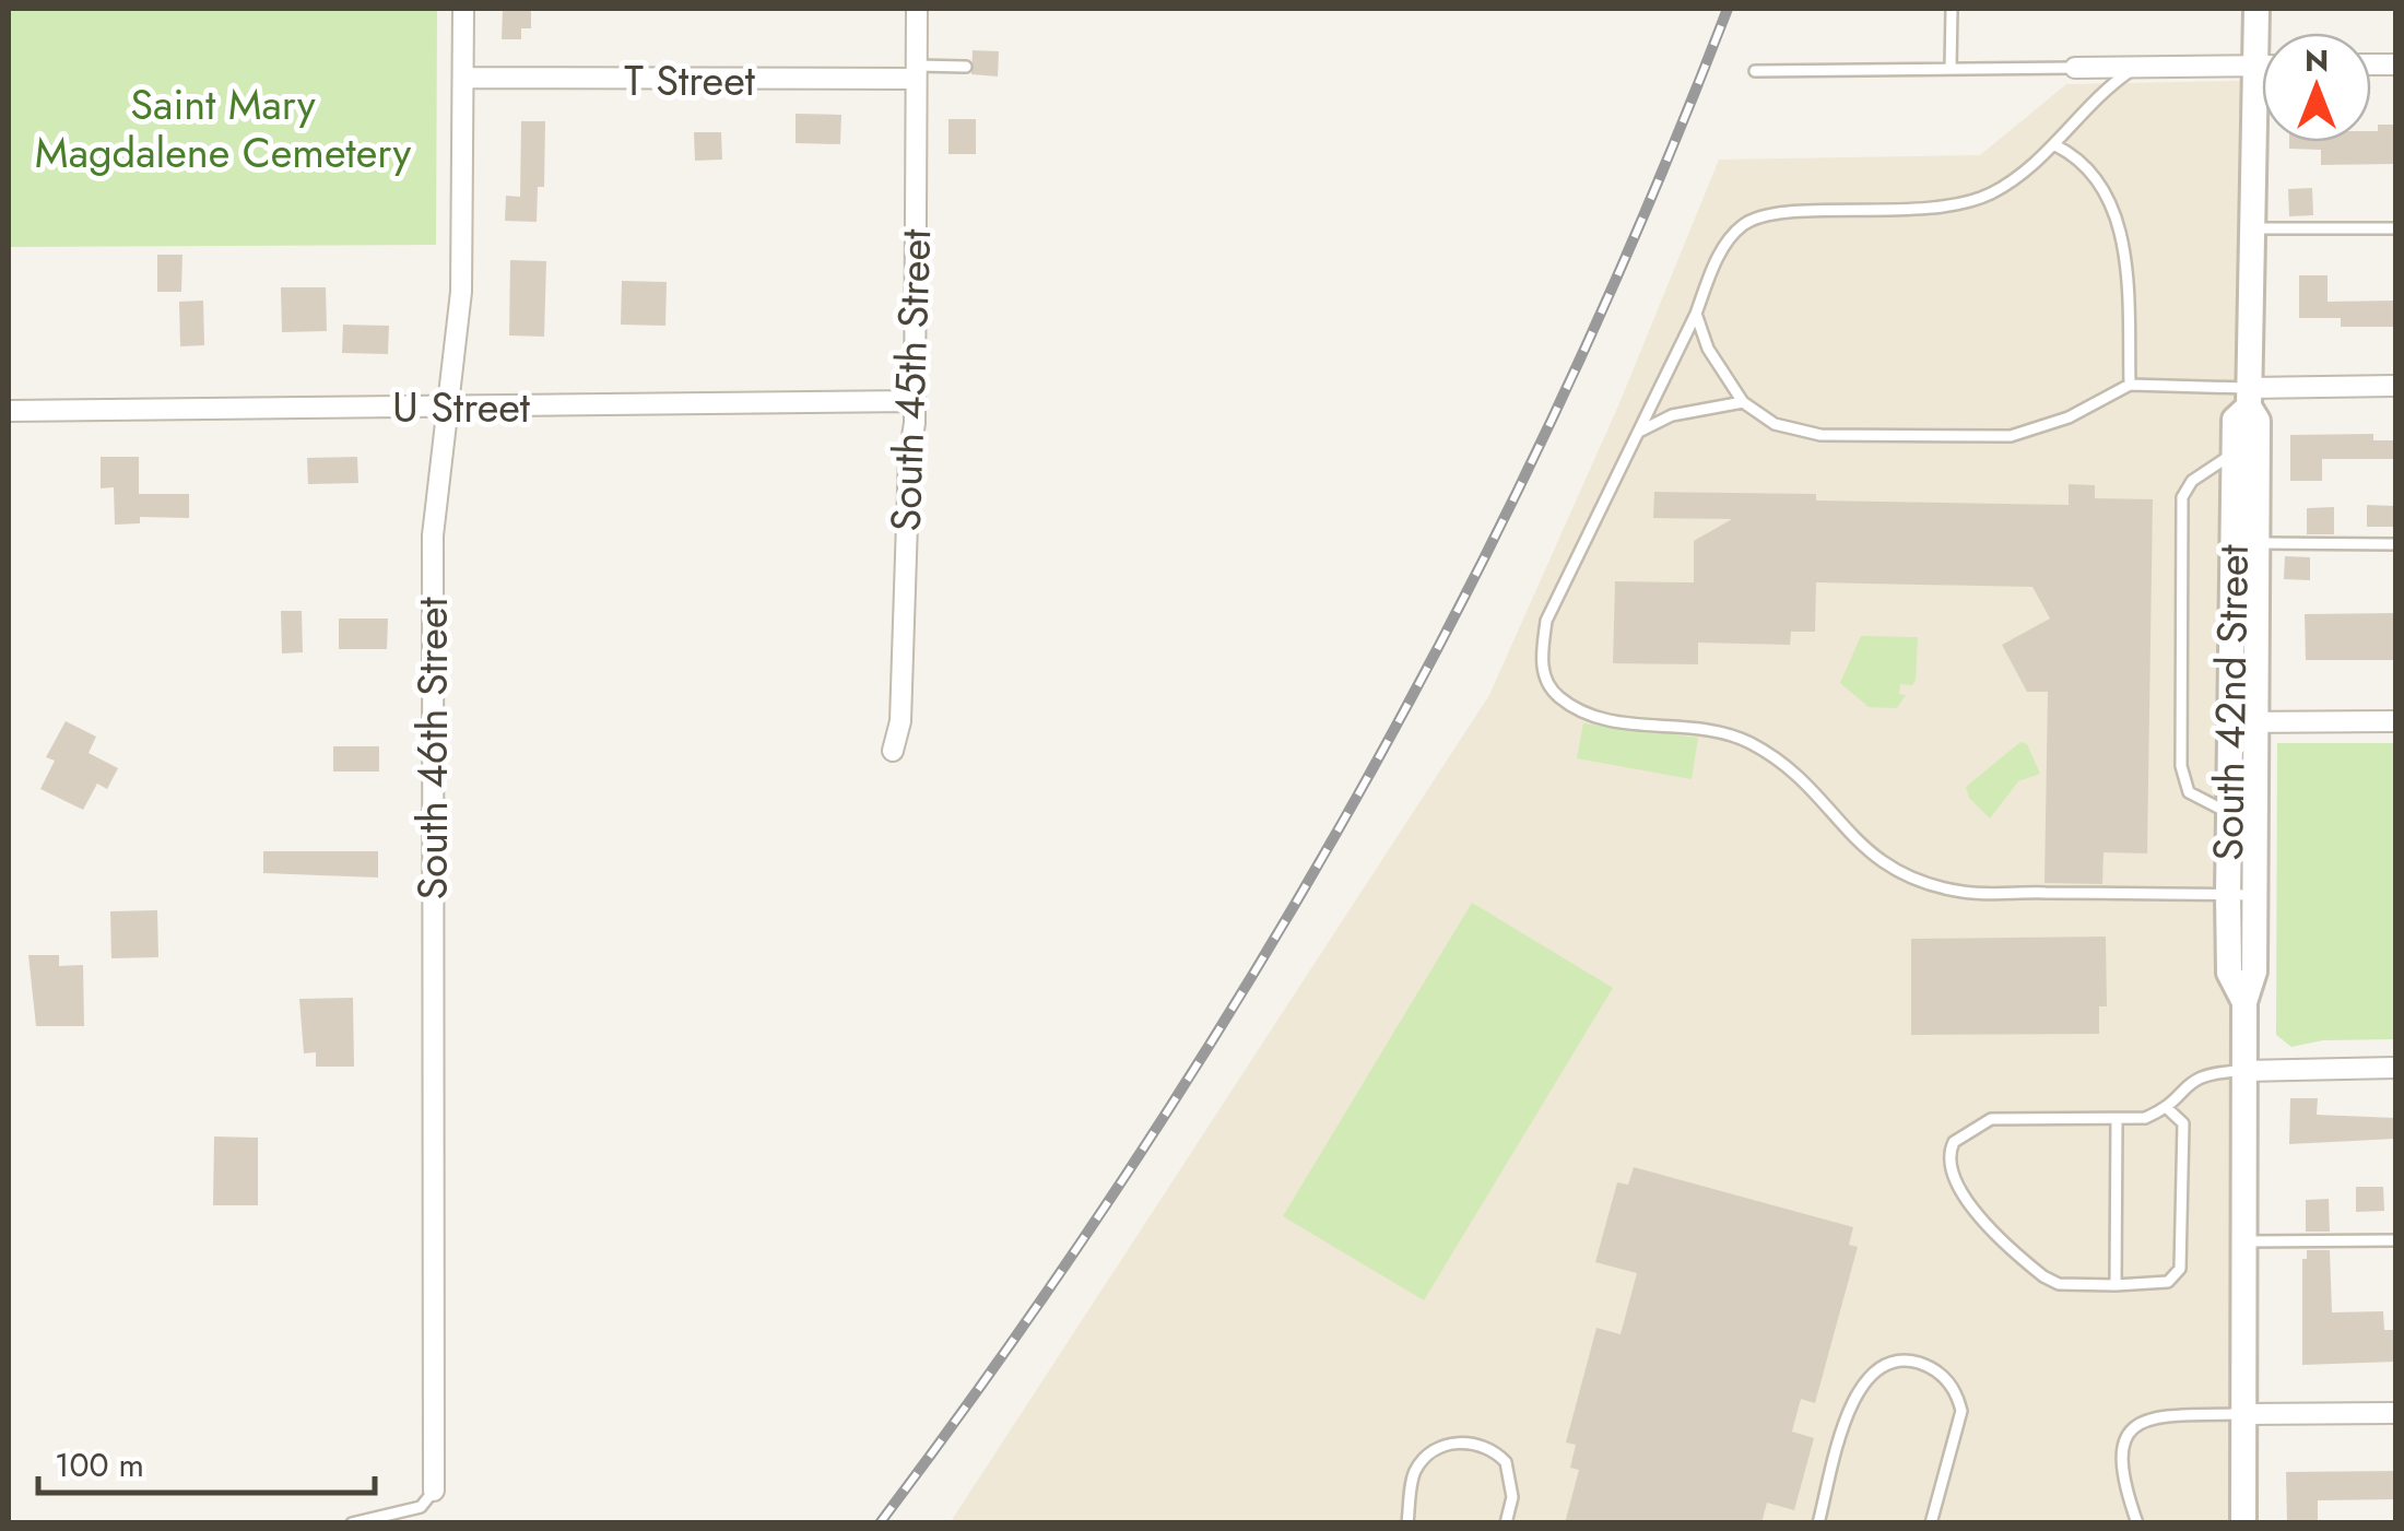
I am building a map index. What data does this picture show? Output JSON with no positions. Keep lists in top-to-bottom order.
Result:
{
  "streets": {
    "street": [
      "T Street",
      "South 45th Street",
      "U Street",
      "South 42nd Street",
      "South 46th Street"
    ]
  },
  "crossings": [
    ["T Street", "South 45th Street"],
    ["T Street", "South 46th Street"],
    ["South 45th Street", "U Street"],
    ["U Street", "South 46th Street"]
  ],
  "parks": ["Saint Mary Magdalene Cemetery"],
  "scale_bar": "100 m",
  "north": "top"
}
